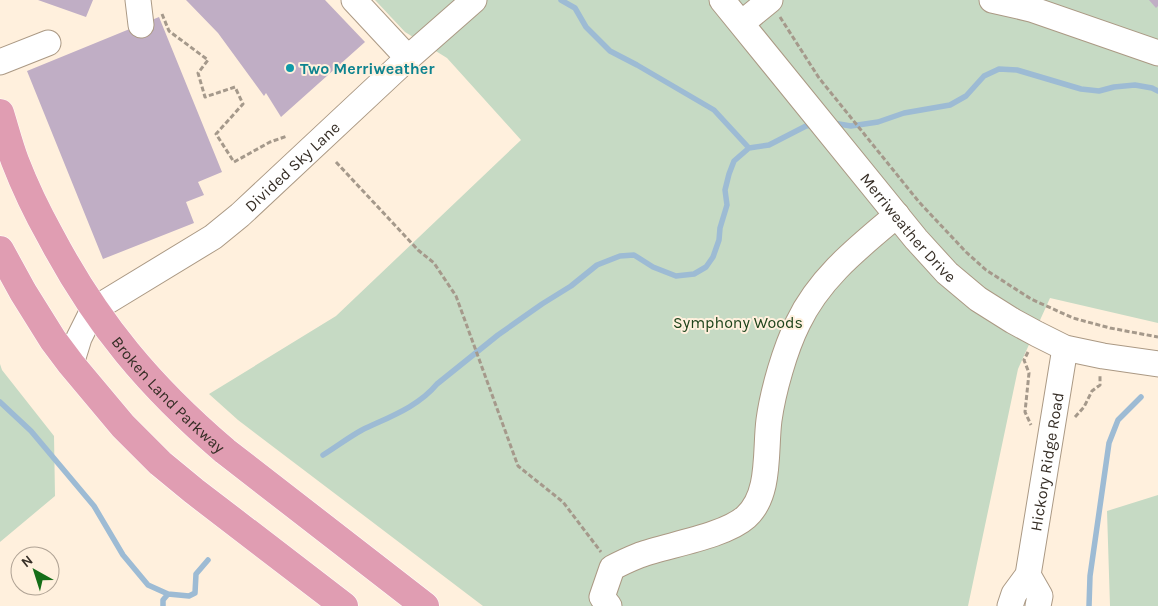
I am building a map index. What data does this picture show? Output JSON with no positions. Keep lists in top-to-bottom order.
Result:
{
  "streets": {
    "main road": ["Broken Land Parkway"],
    "street": ["Divided Sky Lane", "Merriweather Drive", "Hickory Ridge Road"]
  },
  "crossings": [
    ["Divided Sky Lane", "Broken Land Parkway"],
    ["Merriweather Drive", "Hickory Ridge Road"]
  ],
  "parks": ["Symphony Woods"],
  "places": ["Two Merriweather"],
  "north": "top left"
}
